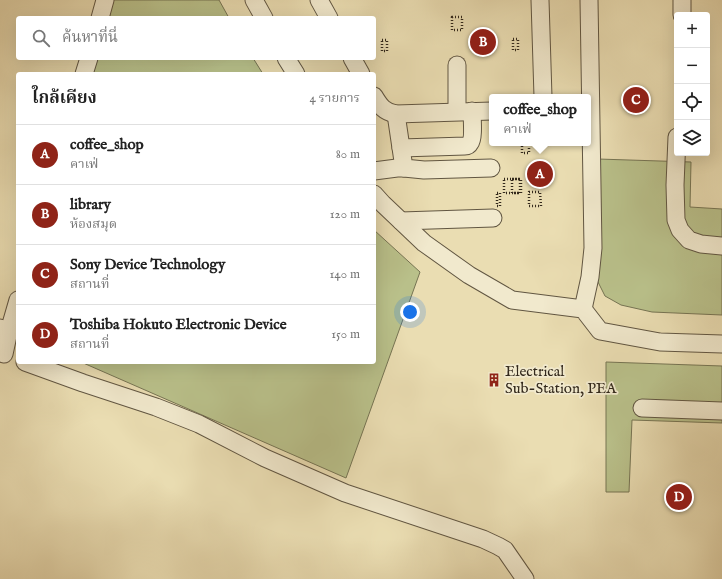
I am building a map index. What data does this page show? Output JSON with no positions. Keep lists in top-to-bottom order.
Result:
{
  "places": {
    "building": ["Electrical Sub-Station, PEA"]
  },
  "page": {
    "map_buttons": ["+", "−"],
    "search": "ค้นหาที่นี่",
    "pins": [
      "B",
      "C",
      "A",
      "D"
    ],
    "heading": ["ใกล้เคียง", "4 รายการ"],
    "popup": ["coffee_shop", "คาเฟ่"],
    "list": [
      {
        "mark": "A",
        "name": "coffee_shop",
        "note": "คาเฟ่",
        "value": "80 m"
      },
      {
        "mark": "B",
        "name": "library",
        "note": "ห้องสมุด",
        "value": "120 m"
      },
      {
        "mark": "C",
        "name": "Sony Device Technology",
        "note": "สถานที่",
        "value": "140 m"
      },
      {
        "mark": "D",
        "name": "Toshiba Hokuto Electronic Device",
        "note": "สถานที่",
        "value": "150 m"
      }
    ]
  }
}
